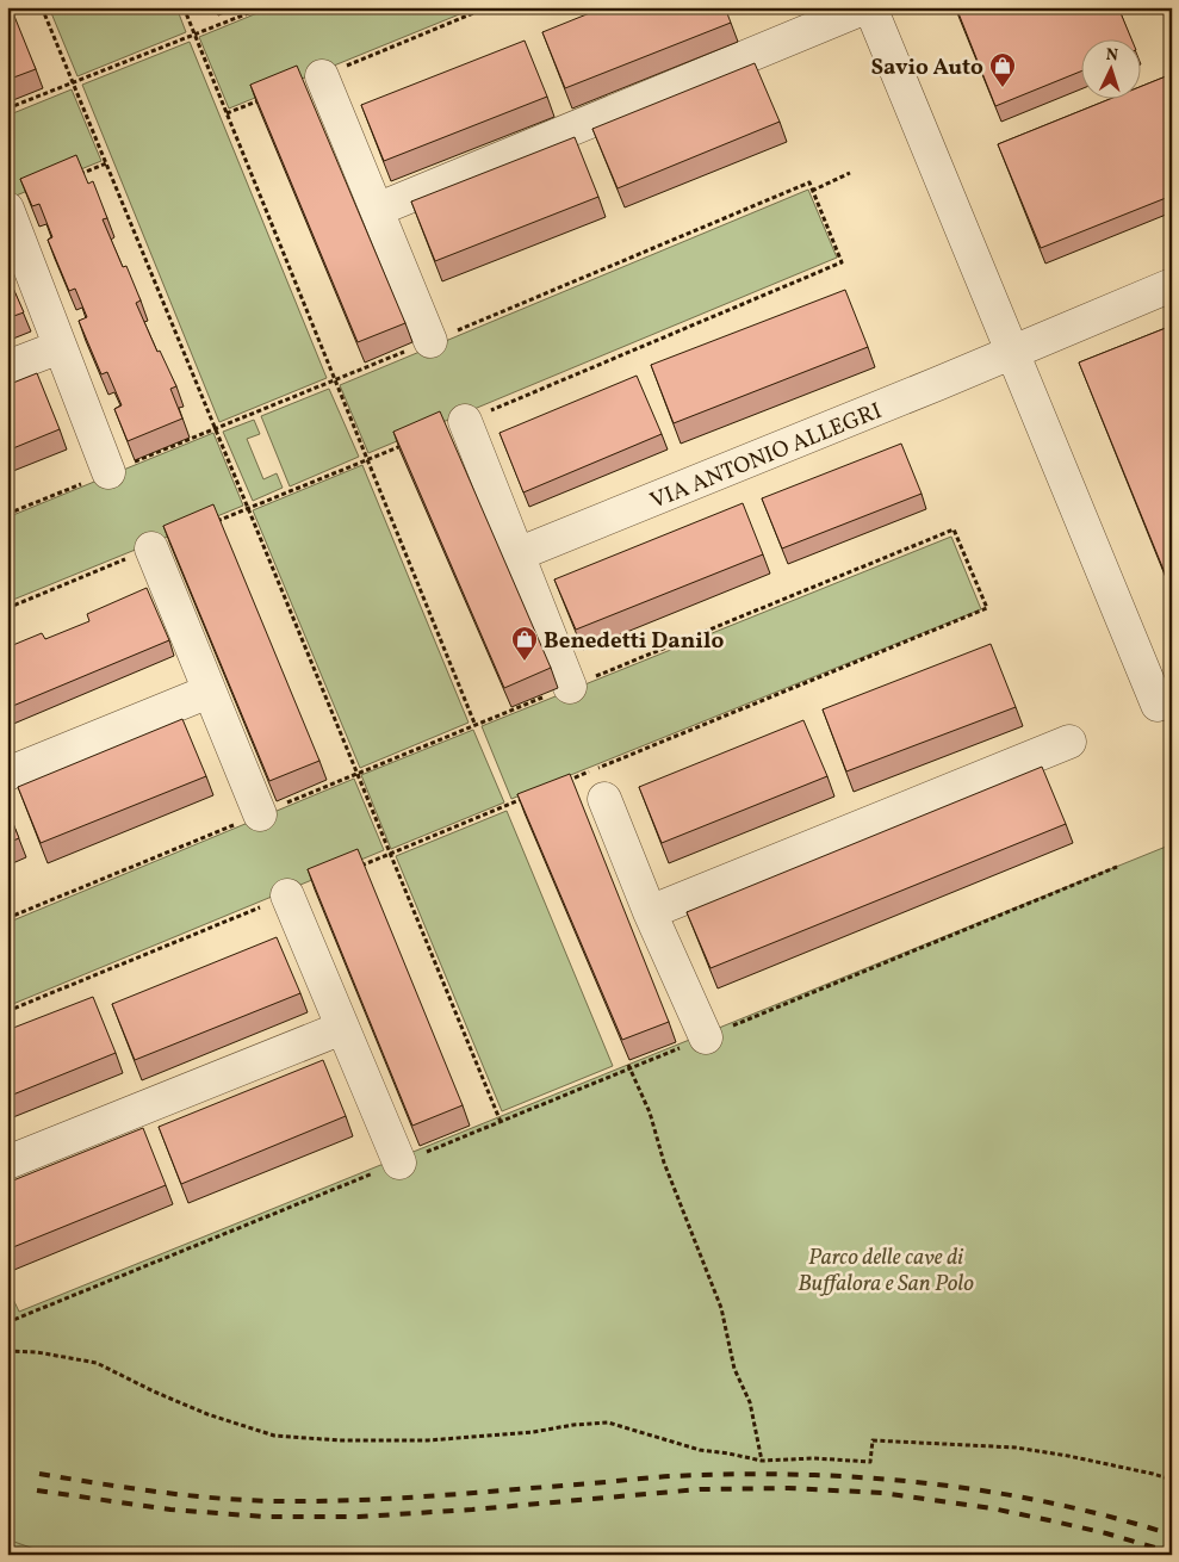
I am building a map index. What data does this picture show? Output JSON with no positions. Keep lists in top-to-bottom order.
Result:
{
  "streets": {
    "street": ["VIA ANTONIO ALLEGRI"]
  },
  "parks": ["Parco delle cave di Buffalora e San Polo"],
  "places": {
    "shop": ["Savio Auto", "Benedetti Danilo"]
  },
  "north": "top"
}
